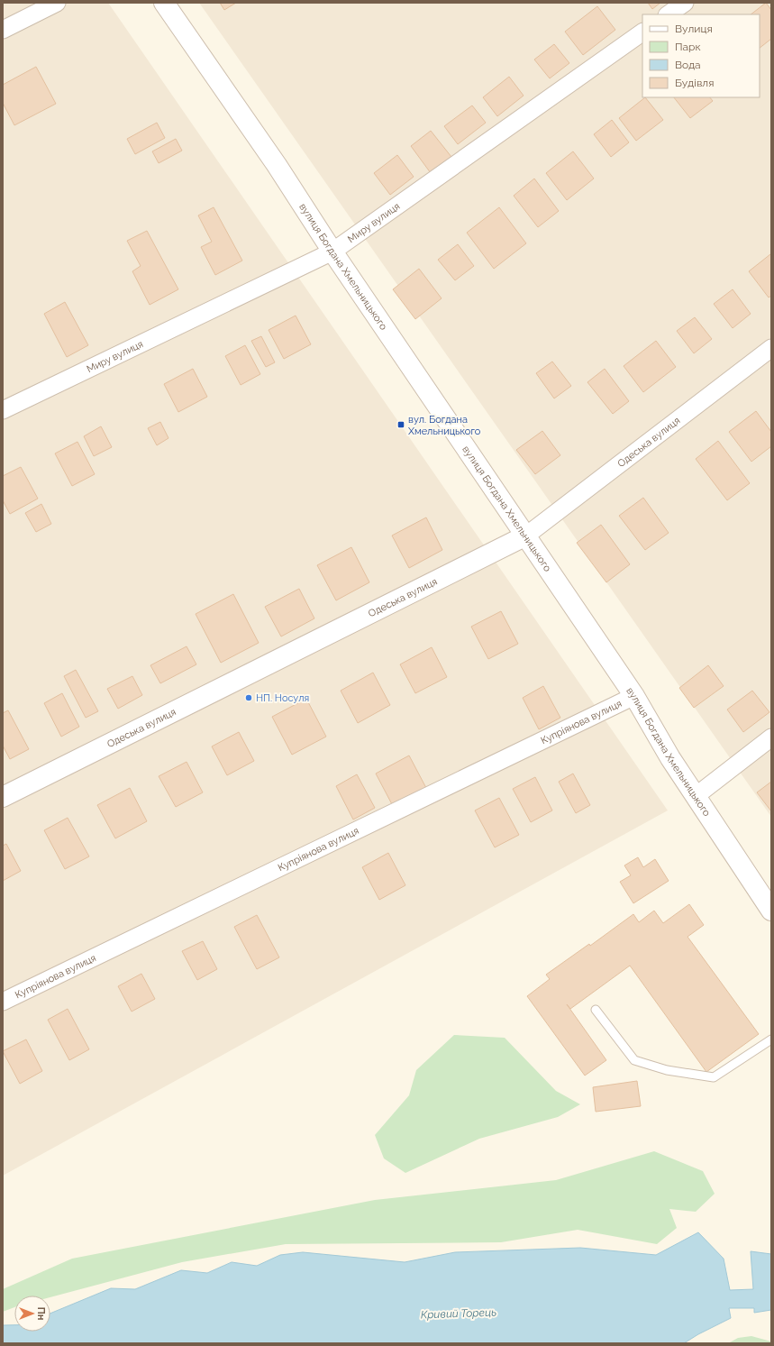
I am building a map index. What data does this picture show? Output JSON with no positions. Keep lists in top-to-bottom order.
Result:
{
  "streets": {
    "street": [
      "Миру вулиця",
      "вулиця Богдана Хмельницького",
      "Одеська вулиця",
      "Купріянова вулиця"
    ]
  },
  "crossings": [
    ["Миру вулиця", "вулиця Богдана Хмельницького"],
    ["вулиця Богдана Хмельницького", "Одеська вулиця"],
    ["вулиця Богдана Хмельницького", "Купріянова вулиця"]
  ],
  "water": ["Кривий Торець"],
  "places": {
    "transit": ["вул. Богдана Хмельницького"],
    "other": ["НП. Носуля"]
  },
  "legend": [
    "Вулиця",
    "Парк",
    "Вода",
    "Будівля"
  ],
  "north": "right"
}
